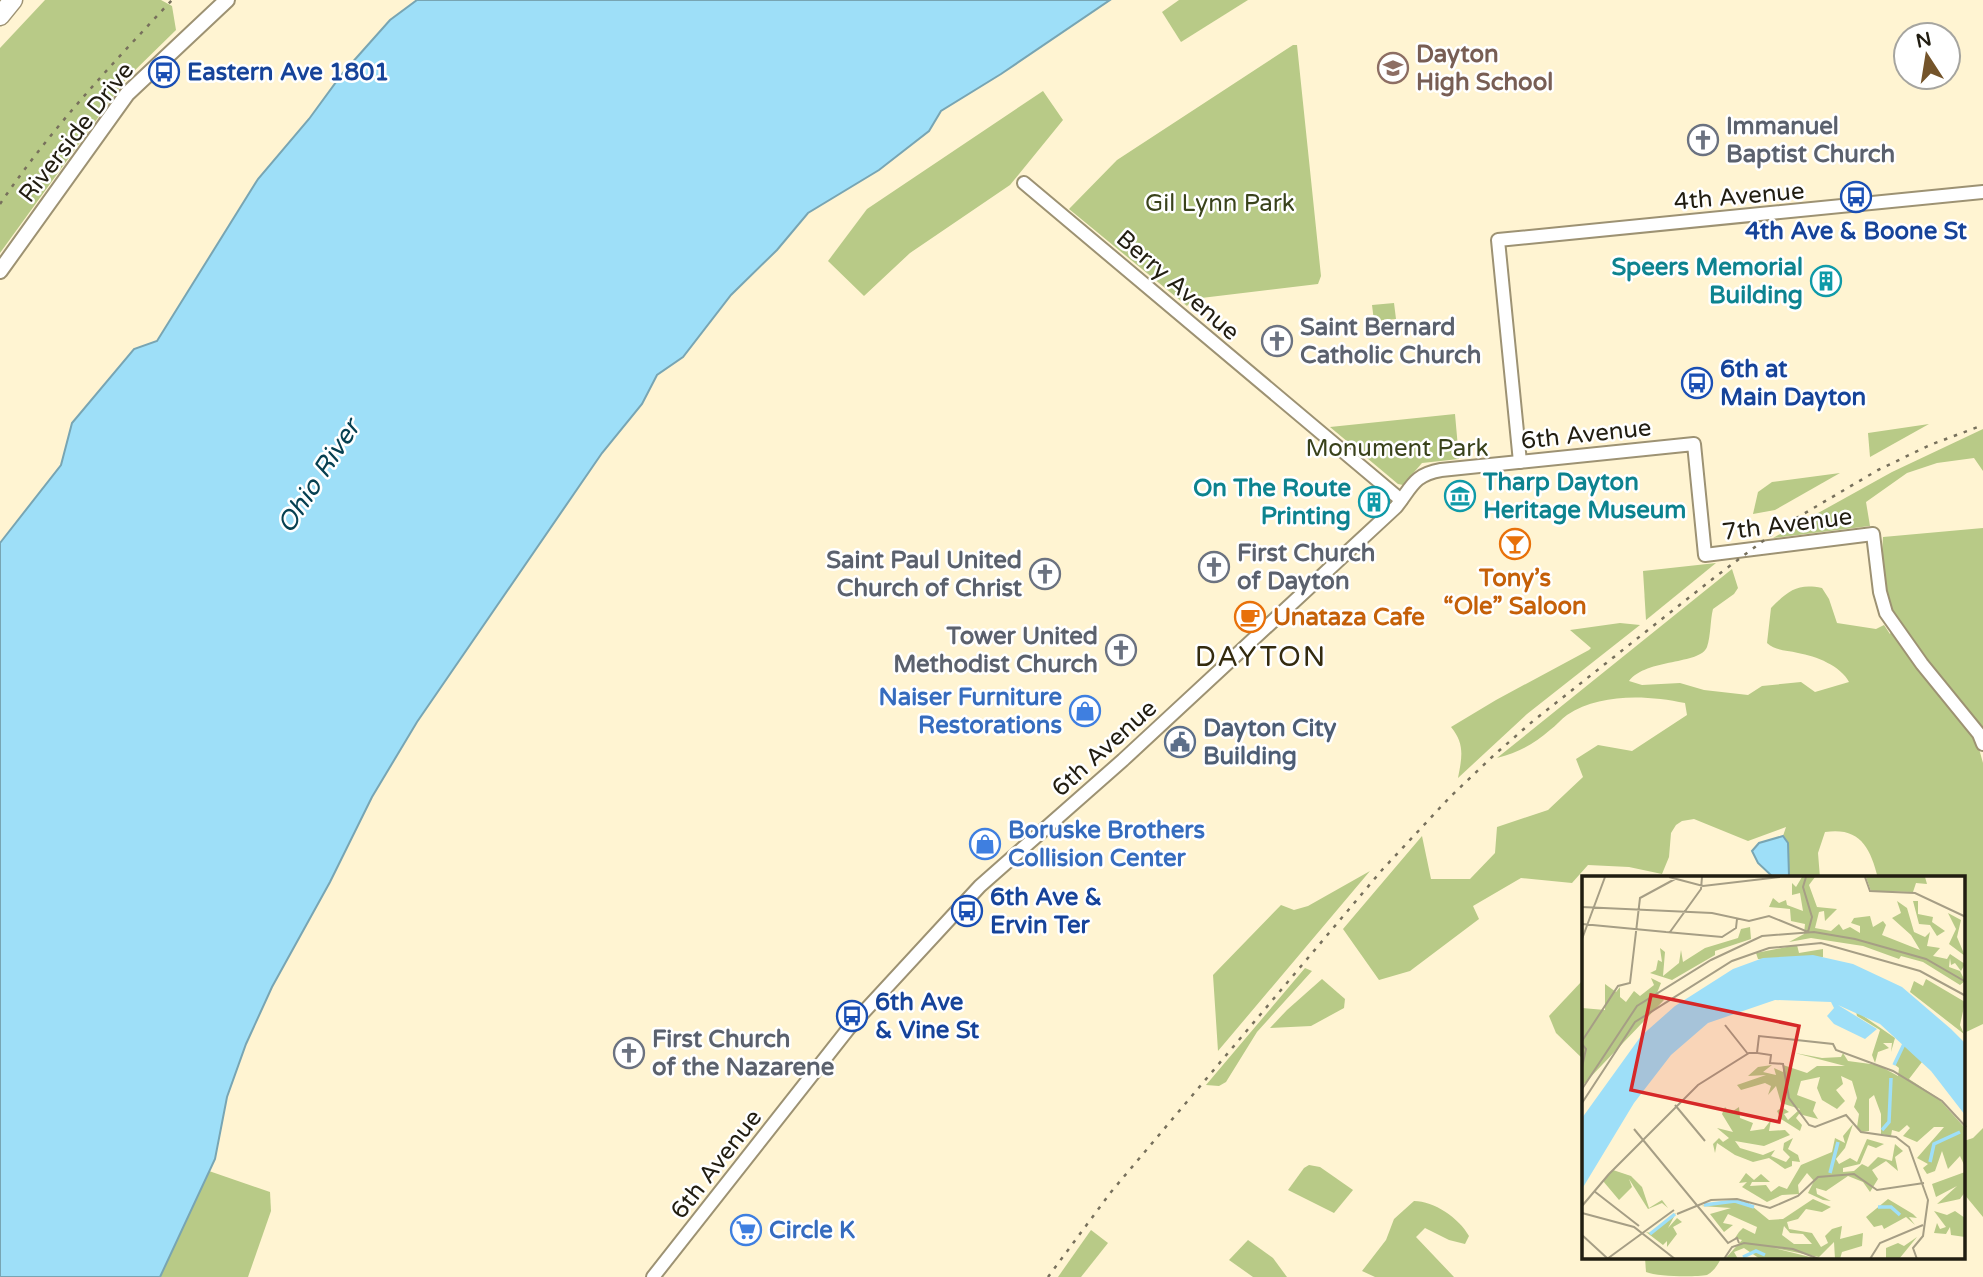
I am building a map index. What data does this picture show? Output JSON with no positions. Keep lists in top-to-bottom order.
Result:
{
  "streets": {
    "main road": ["Riverside Drive"],
    "street": [
      "4th Avenue",
      "Berry Avenue",
      "6th Avenue",
      "7th Avenue"
    ]
  },
  "crossings": [
    ["4th Avenue", "6th Avenue"],
    ["Berry Avenue", "6th Avenue"],
    ["6th Avenue", "7th Avenue"]
  ],
  "districts": ["DAYTON"],
  "water": ["Ohio River"],
  "parks": ["Gil Lynn Park", "Monument Park"],
  "places": {
    "school or university": ["Dayton High School"],
    "bus stop": [
      "Eastern Ave 1801",
      "4th Ave & Boone St",
      "6th at Main Dayton",
      "6th Ave & Ervin Ter",
      "6th Ave & Vine St"
    ],
    "church": [
      "Immanuel Baptist Church",
      "Saint Bernard Catholic Church",
      "First Church of Dayton",
      "Saint Paul United Church of Christ",
      "Tower United Methodist Church",
      "First Church of the Nazarene"
    ],
    "building": ["Speers Memorial Building", "On The Route Printing"],
    "museum": ["Tharp Dayton Heritage Museum"],
    "bar": ["Tony’s “Ole” Saloon"],
    "cafe": ["Unataza Cafe"],
    "shop": ["Naiser Furniture Restorations", "Boruske Brothers Collision Center"],
    "public building": ["Dayton City Building"],
    "supermarket": ["Circle K"]
  },
  "north": "top"
}
